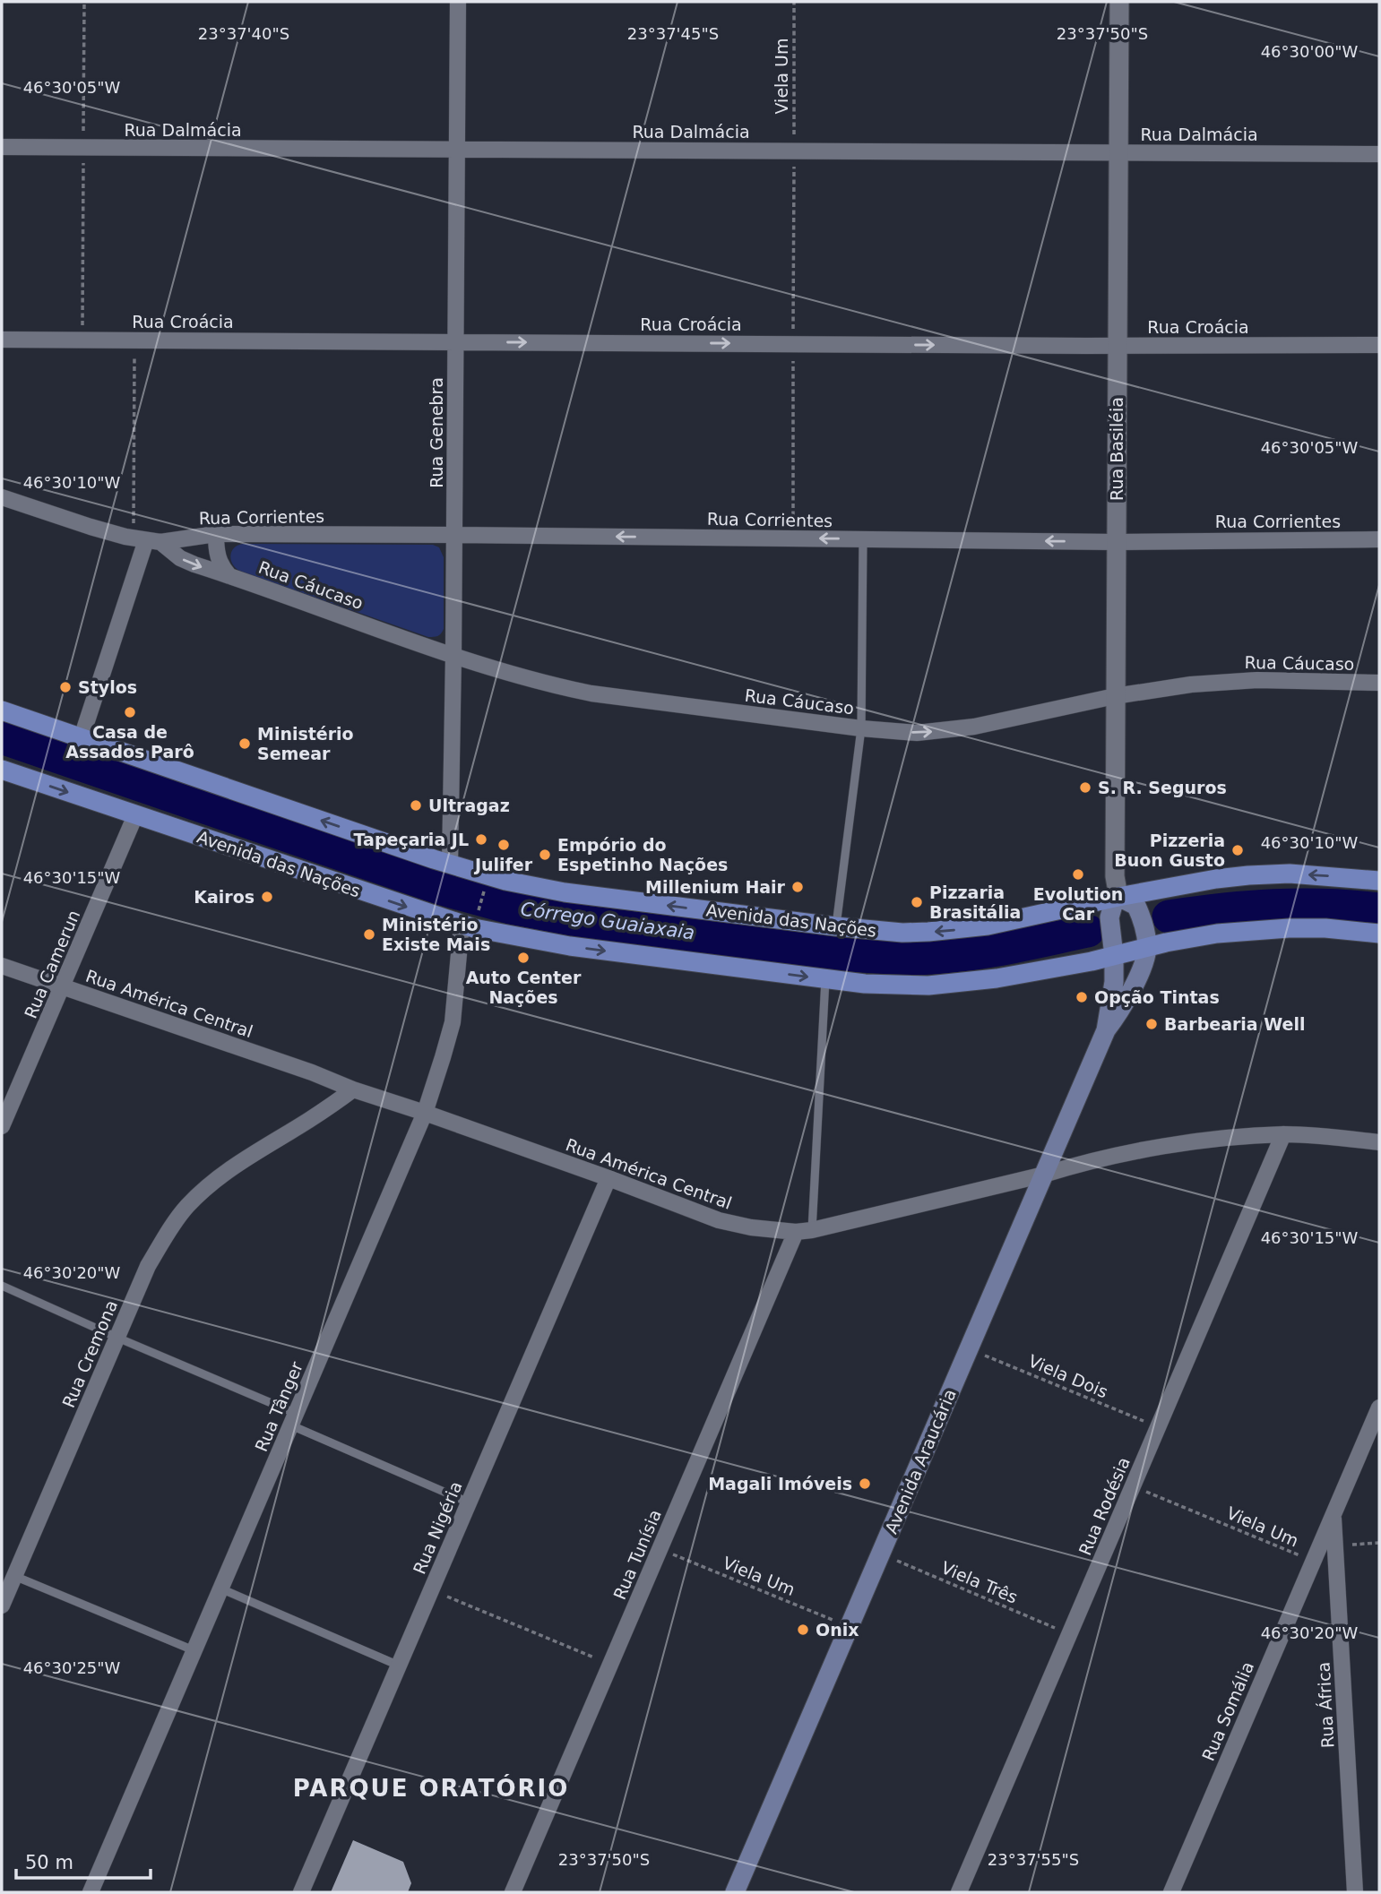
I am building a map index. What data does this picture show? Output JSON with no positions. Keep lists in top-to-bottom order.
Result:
{
  "streets": {
    "main road": ["Avenida das Nações", "Avenida Araucária"],
    "street": [
      "Rua Dalmácia",
      "Rua Croácia",
      "Rua Genebra",
      "Rua Basiléia",
      "Rua Corrientes",
      "Rua Cáucaso",
      "Rua Camerun",
      "Rua América Central",
      "Rua Cremona",
      "Rua Tânger",
      "Rua Rodésia",
      "Rua Nigéria",
      "Rua Tunísia",
      "Rua África",
      "Rua Somália"
    ],
    "path": ["Viela Um", "Viela Dois", "Viela Três"]
  },
  "crossings": [
    ["Viela Um", "Rua Dalmácia"],
    ["Viela Um", "Avenida Araucária"],
    ["Viela Um", "Rua Rodésia"],
    ["Viela Um", "Rua Tunísia"],
    ["Viela Um", "Rua Somália"],
    ["Rua Dalmácia", "Rua Genebra"],
    ["Rua Dalmácia", "Rua Basiléia"],
    ["Rua Croácia", "Rua Genebra"],
    ["Rua Croácia", "Rua Basiléia"],
    ["Rua Genebra", "Rua Corrientes"],
    ["Rua Genebra", "Rua Cáucaso"],
    ["Rua Genebra", "Avenida das Nações"],
    ["Rua Basiléia", "Rua Corrientes"],
    ["Rua Basiléia", "Rua Cáucaso"],
    ["Rua Basiléia", "Avenida das Nações"],
    ["Rua Basiléia", "Avenida Araucária"],
    ["Rua Corrientes", "Rua Cáucaso"],
    ["Avenida das Nações", "Rua Camerun"],
    ["Avenida das Nações", "Rua Tânger"],
    ["Avenida das Nações", "Avenida Araucária"],
    ["Rua Camerun", "Rua América Central"],
    ["Rua América Central", "Rua Cremona"],
    ["Rua América Central", "Rua Tânger"],
    ["Rua América Central", "Avenida Araucária"],
    ["Rua América Central", "Rua Rodésia"],
    ["Rua América Central", "Rua Nigéria"],
    ["Rua América Central", "Rua Tunísia"],
    ["Viela Dois", "Avenida Araucária"],
    ["Viela Dois", "Rua Rodésia"],
    ["Avenida Araucária", "Viela Três"],
    ["Rua Rodésia", "Viela Três"],
    ["Rua África", "Rua Somália"]
  ],
  "one_way": ["Rua Croácia", "Rua Corrientes"],
  "districts": ["PARQUE ORATÓRIO"],
  "water": ["Córrego Guaiaxaia"],
  "places": [
    "Stylos",
    "Casa de Assados Parô",
    "Ministério Semear",
    "S. R. Seguros",
    "Ultragaz",
    "Tapeçaria JL",
    "Julifer",
    "Pizzeria Buon Gusto",
    "Empório do Espetinho Nações",
    "Evolution Car",
    "Millenium Hair",
    "Kairos",
    "Pizzaria Brasitália",
    "Ministério Existe Mais",
    "Auto Center Nações",
    "Opção Tintas",
    "Barbearia Well",
    "Magali Imóveis",
    "Onix"
  ],
  "scale_bar": "50 m",
  "coordinates": [
    "23°37'40\"S",
    "23°37'45\"S",
    "23°37'50\"S",
    "46°30'00\"W",
    "46°30'05\"W",
    "46°30'10\"W",
    "46°30'15\"W",
    "46°30'20\"W",
    "46°30'25\"W",
    "23°37'55\"S"
  ]
}
